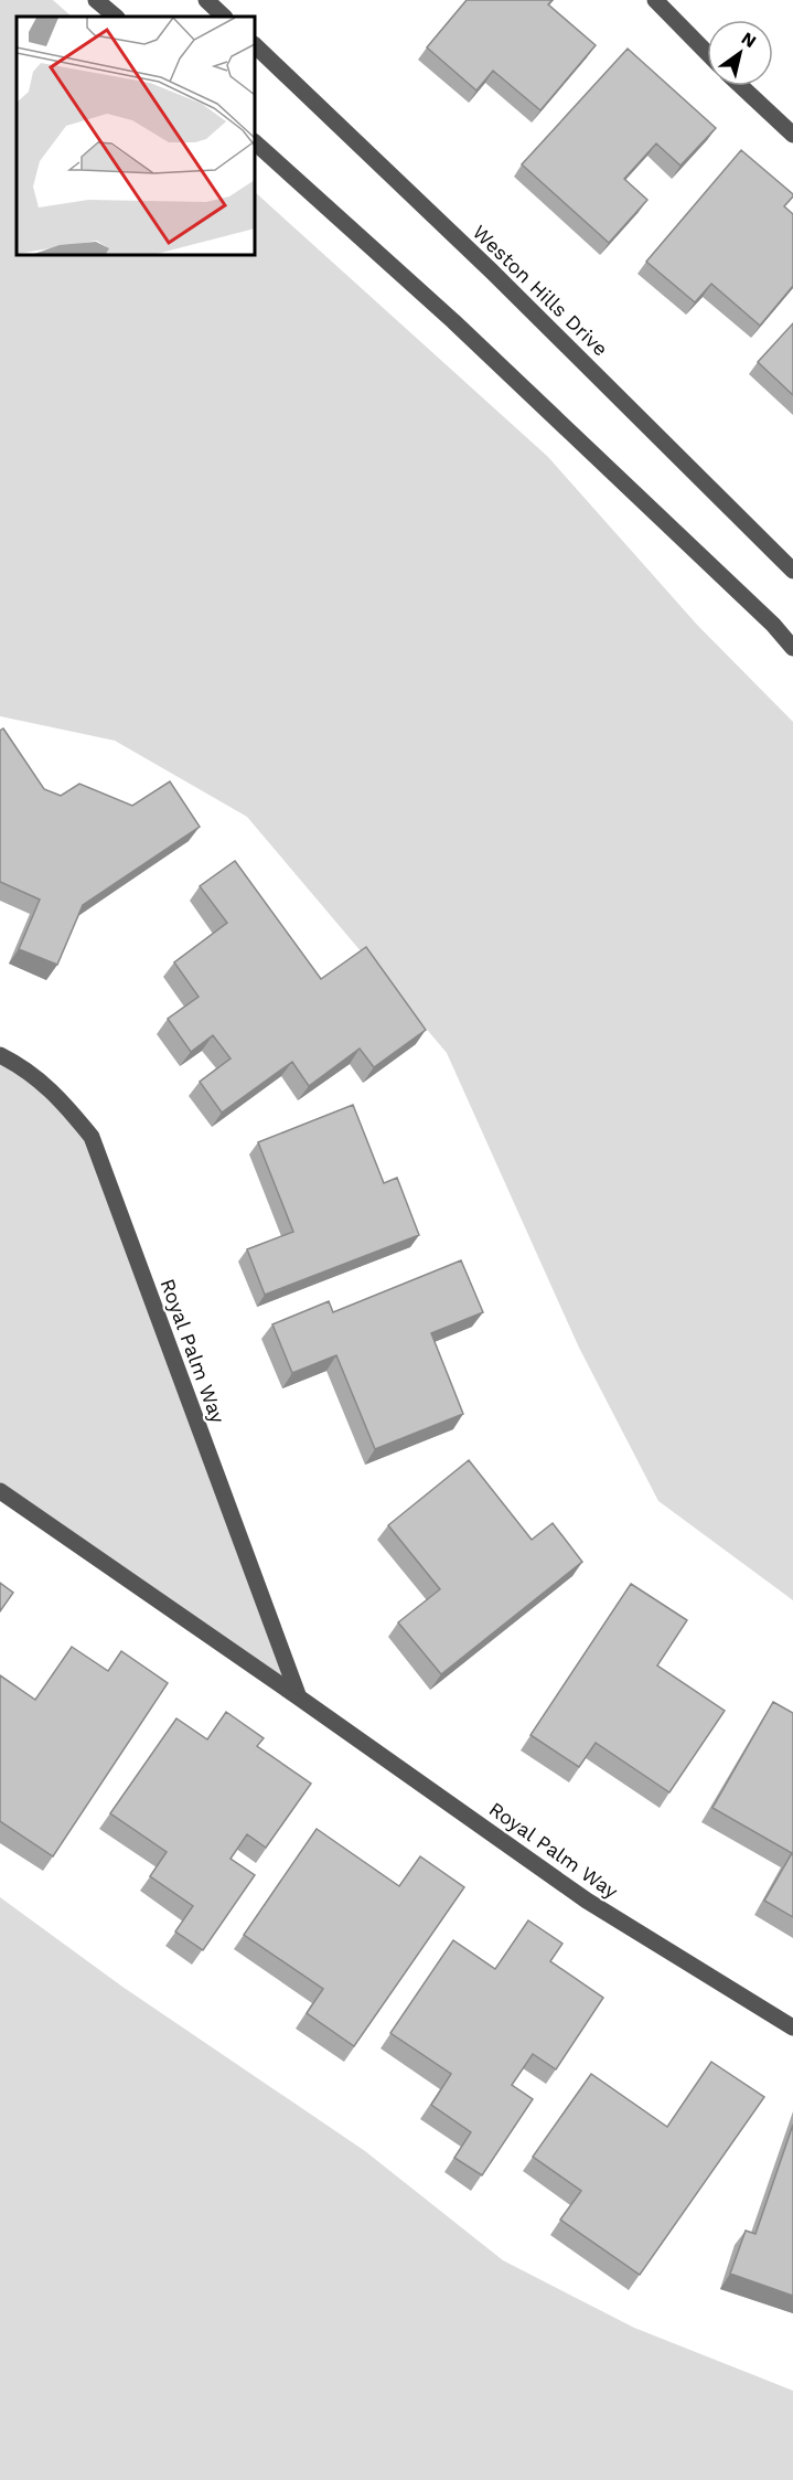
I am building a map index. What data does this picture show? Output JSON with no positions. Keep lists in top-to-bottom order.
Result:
{
  "streets": {
    "street": ["Weston Hills Drive", "Royal Palm Way"]
  },
  "north": "top right"
}
